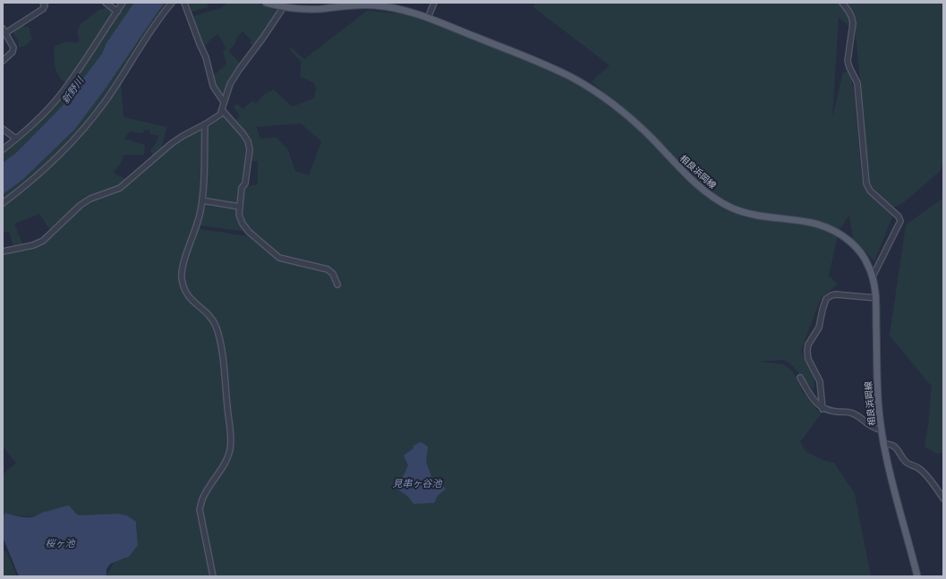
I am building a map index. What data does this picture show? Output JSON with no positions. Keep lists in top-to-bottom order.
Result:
{
  "streets": {
    "main road": ["相良浜岡線"]
  },
  "water": ["新野川", "見串ヶ谷池", "桜ヶ池"]
}
